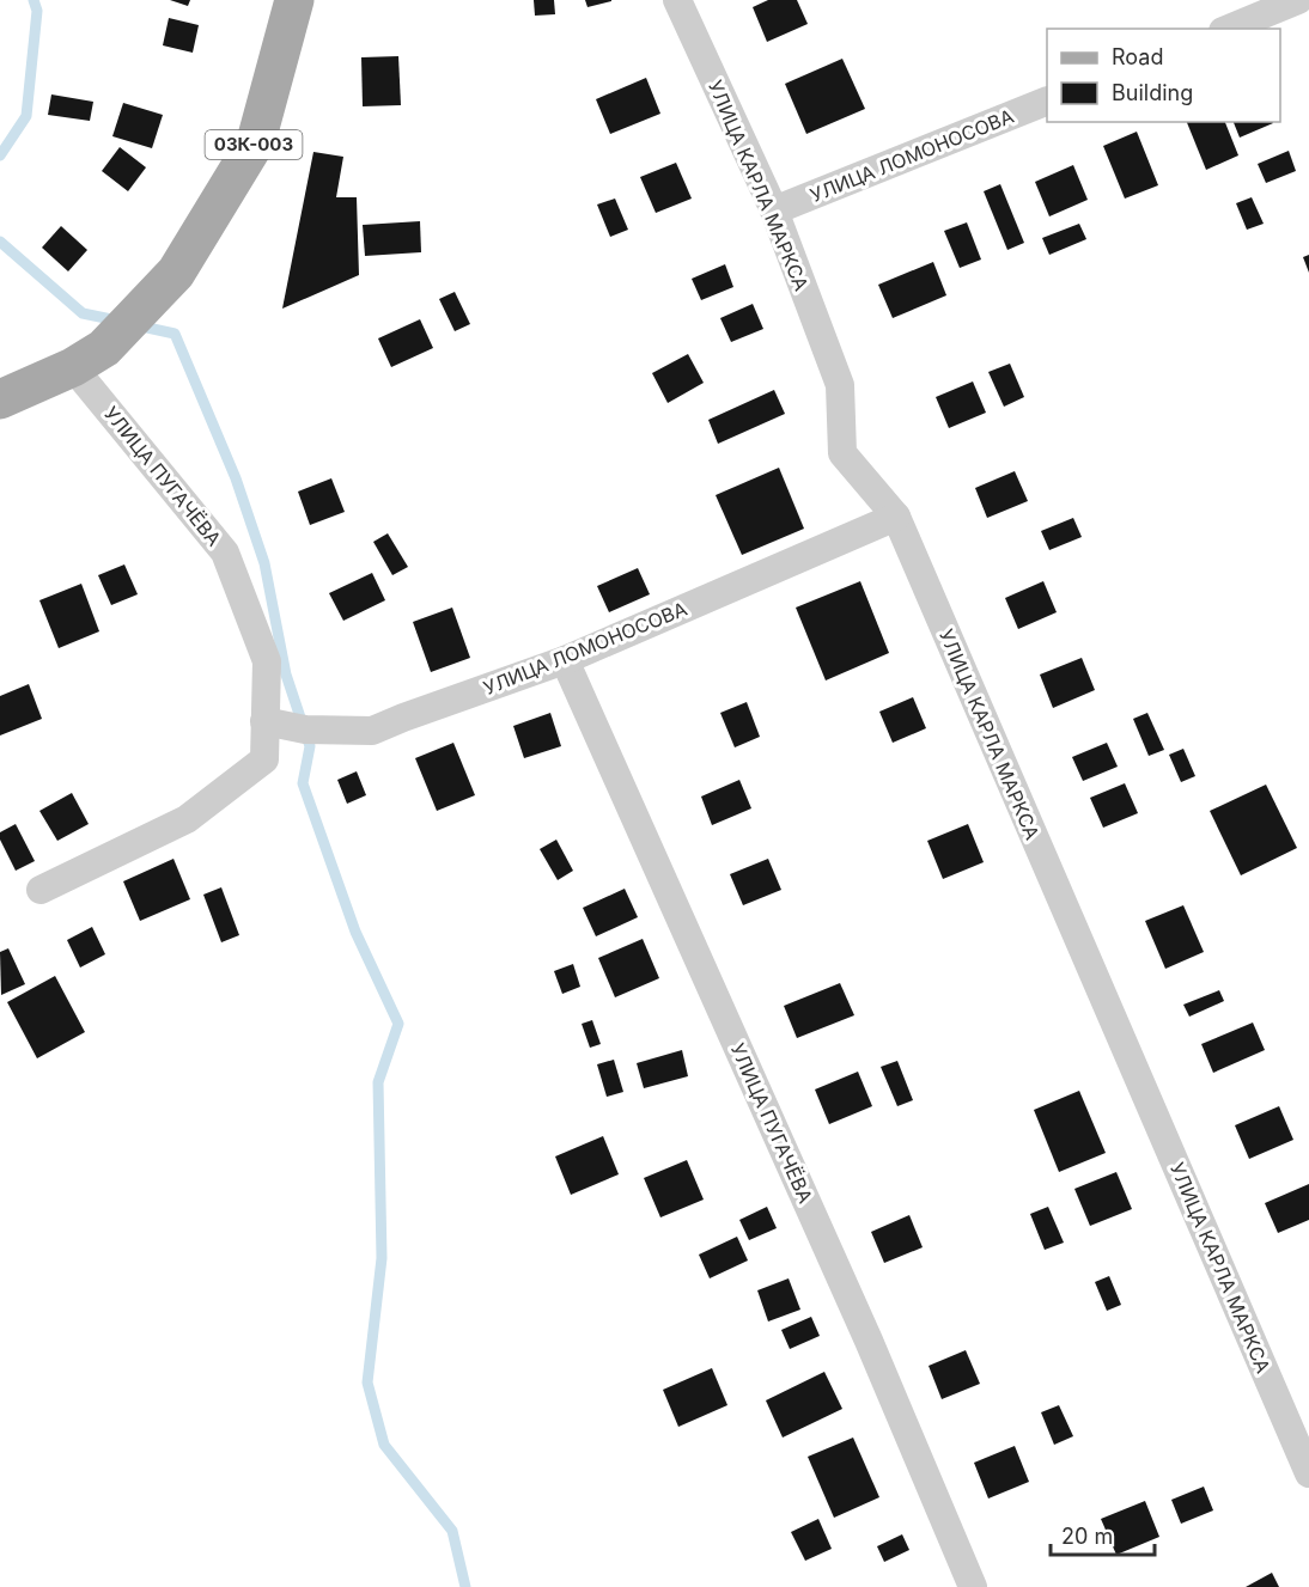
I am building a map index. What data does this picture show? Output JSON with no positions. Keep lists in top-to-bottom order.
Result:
{
  "streets": {
    "main road": ["03К-003"],
    "street": ["УЛИЦА ЛОМОНОСОВА", "УЛИЦА КАРЛА МАРКСА", "УЛИЦА ПУГАЧЁВА"]
  },
  "crossings": [
    ["03К-003", "УЛИЦА ПУГАЧЁВА"],
    ["УЛИЦА ЛОМОНОСОВА", "УЛИЦА КАРЛА МАРКСА"],
    ["УЛИЦА ЛОМОНОСОВА", "УЛИЦА ПУГАЧЁВА"]
  ],
  "legend": ["Road", "Building"],
  "scale_bar": "20 m"
}
